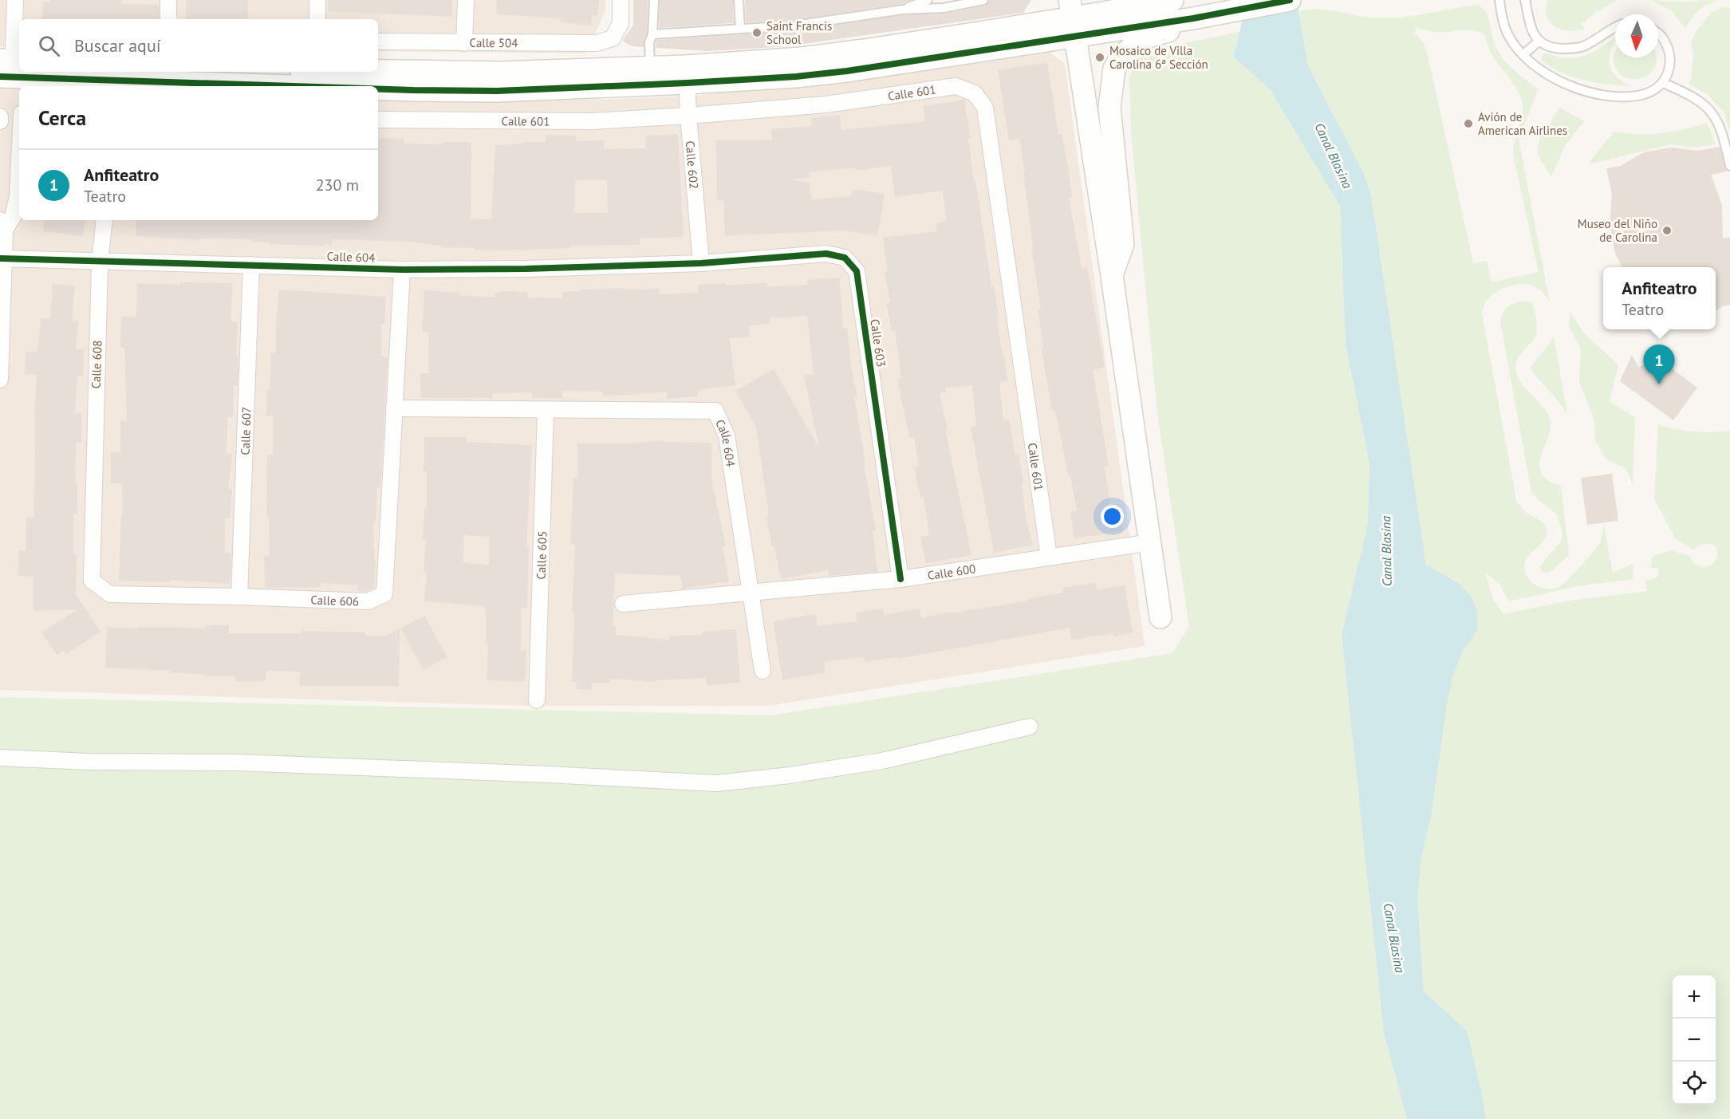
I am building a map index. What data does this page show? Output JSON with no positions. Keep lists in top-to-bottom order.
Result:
{
  "streets": {
    "street": [
      "Calle 504",
      "Calle 601",
      "Calle 602",
      "Calle 604",
      "Calle 603",
      "Calle 608",
      "Calle 607",
      "Calle 605",
      "Calle 600",
      "Calle 606"
    ]
  },
  "crossings": [
    ["Calle 601", "Calle 602"],
    ["Calle 601", "Calle 600"],
    ["Calle 602", "Calle 604"],
    ["Calle 602", "Calle 603"],
    ["Calle 604", "Calle 603"],
    ["Calle 604", "Calle 608"],
    ["Calle 604", "Calle 607"],
    ["Calle 604", "Calle 605"],
    ["Calle 604", "Calle 600"],
    ["Calle 604", "Calle 606"],
    ["Calle 603", "Calle 600"],
    ["Calle 608", "Calle 606"],
    ["Calle 607", "Calle 606"]
  ],
  "water": ["Canal Blasina"],
  "places": [
    "Saint Francis School",
    "Mosaico de Villa Carolina 6ª Sección",
    "Avión de American Airlines",
    "Museo del Niño de Carolina"
  ],
  "north": "bottom",
  "page": {
    "search": "Buscar aquí",
    "heading": "Cerca",
    "list": [
      {
        "mark": "1",
        "name": "Anfiteatro",
        "note": "Teatro",
        "value": "230 m"
      }
    ],
    "popup": ["Anfiteatro", "Teatro"],
    "pins": "1",
    "map_buttons": ["+", "−"]
  }
}
